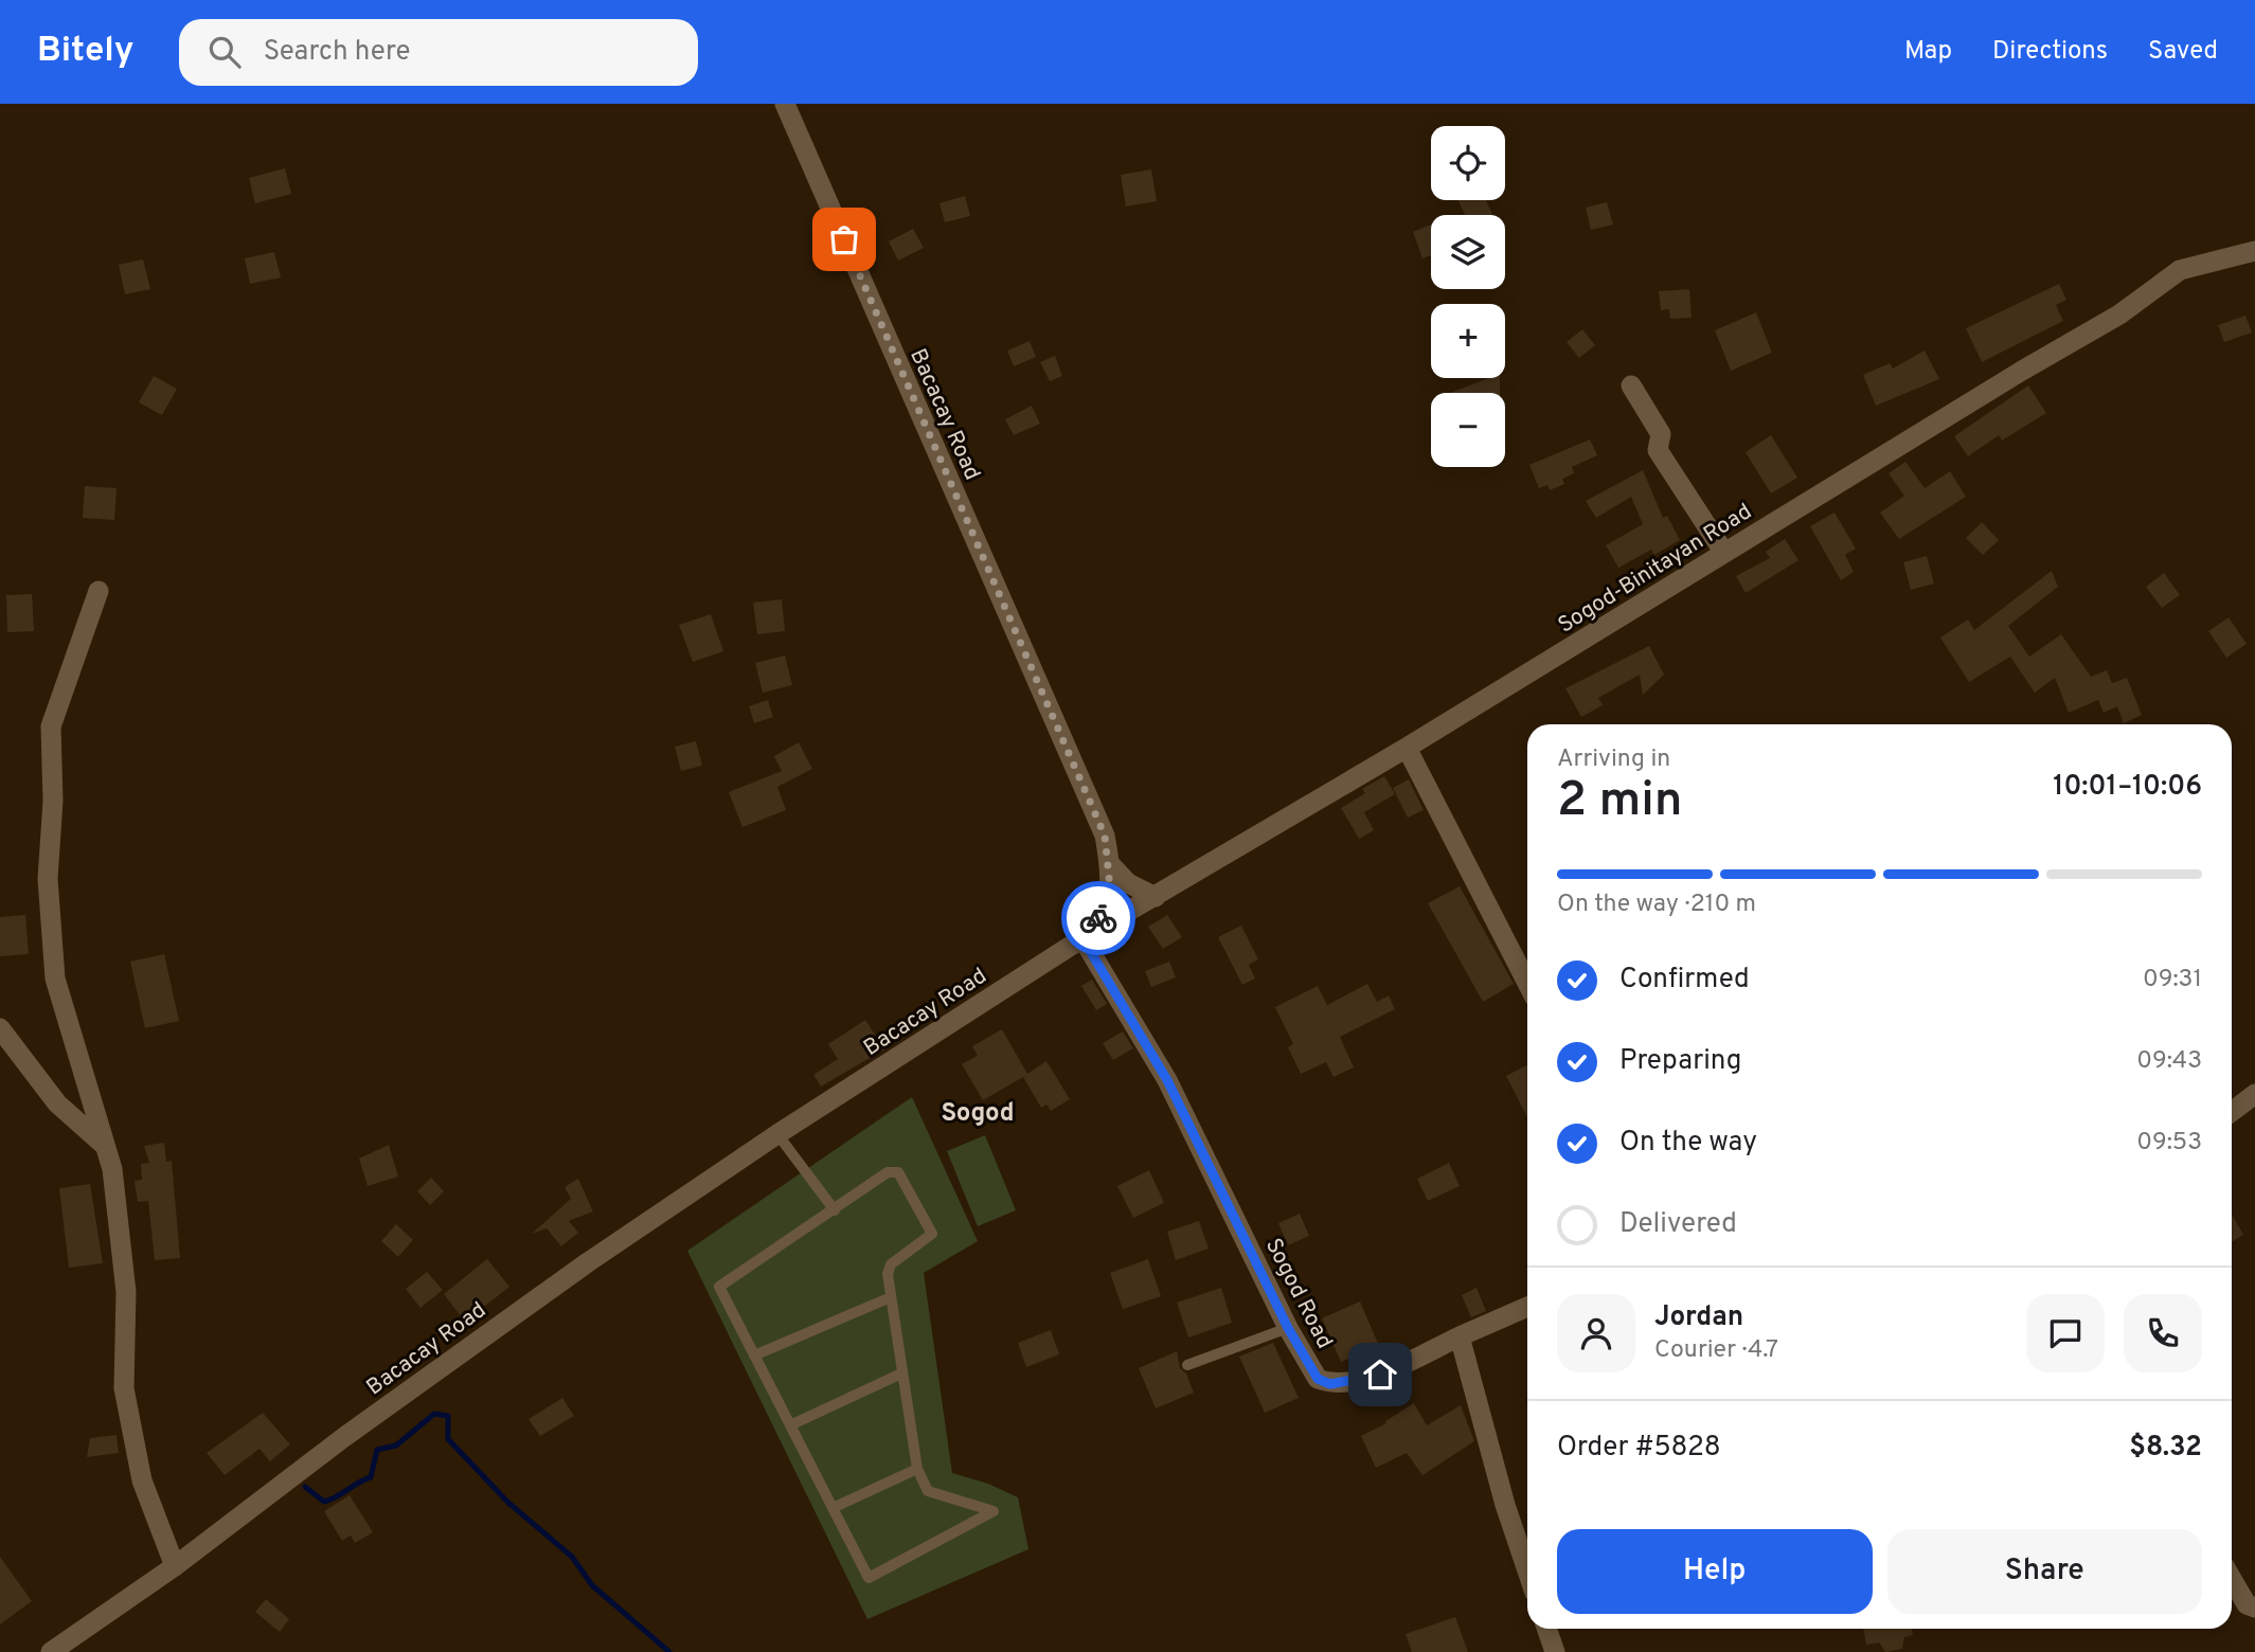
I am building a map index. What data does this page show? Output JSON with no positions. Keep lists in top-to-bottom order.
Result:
{
  "streets": {
    "street": ["Bacacay Road", "Sogod-Binitayan Road", "Sogod Road"]
  },
  "crossings": [
    ["Bacacay Road", "Sogod-Binitayan Road"],
    ["Bacacay Road", "Sogod Road"],
    ["Sogod-Binitayan Road", "Sogod Road"]
  ],
  "districts": ["Sogod"],
  "page": {
    "header": "Bitely",
    "search": "Search here",
    "nav": ["Map", "Directions", "Saved"],
    "map_buttons": ["+", "−"],
    "heading": ["2 min", "Arriving in", "10:01–10:06"],
    "panel": [
      "Jordan",
      "Courier · 4.7",
      "Order #5828",
      "$8.32"
    ],
    "bar": "On the way · 210 m",
    "list": [
      ["Confirmed", "09:31"],
      ["Preparing", "09:43"],
      ["On the way", "09:53"],
      "Delivered"
    ],
    "buttons": ["Help", "Share"]
  }
}
